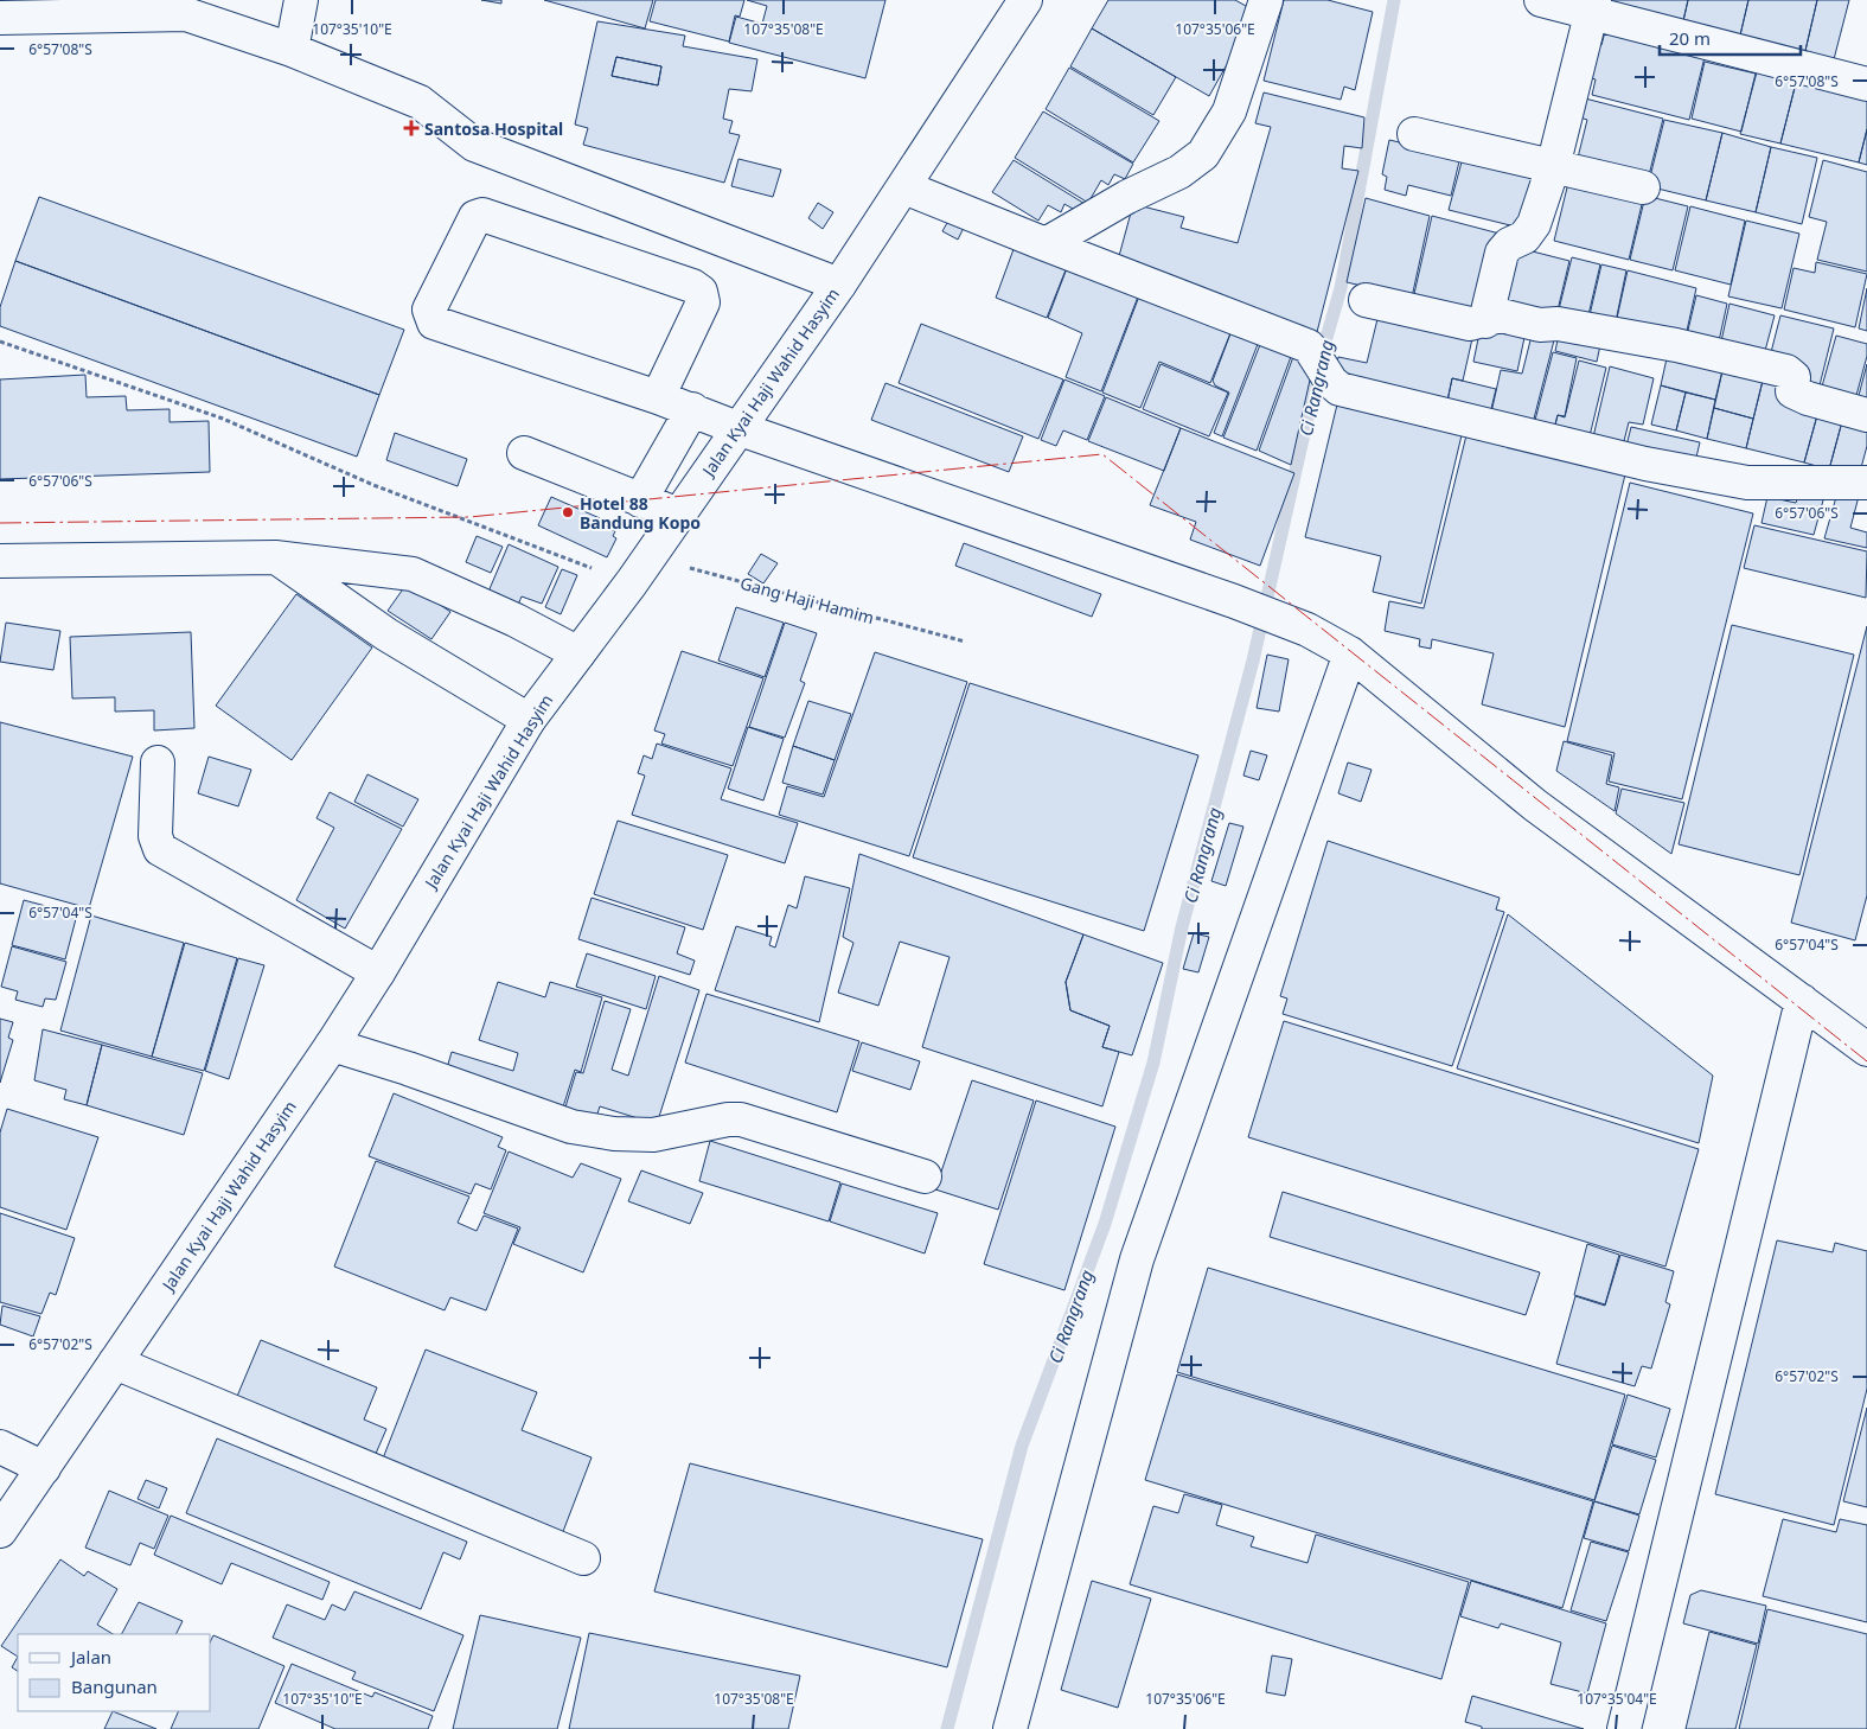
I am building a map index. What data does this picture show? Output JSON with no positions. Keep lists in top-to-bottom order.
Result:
{
  "streets": {
    "street": ["Jalan Kyai Haji Wahid Hasyim"],
    "path": ["Gang Haji Hamim"]
  },
  "crossings": [
    ["Jalan Kyai Haji Wahid Hasyim", "Gang Haji Hamim"]
  ],
  "water": ["Ci Rangrang"],
  "places": {
    "health": ["Santosa Hospital"],
    "other": ["Hotel 88 Bandung Kopo"]
  },
  "legend": ["Jalan", "Bangunan"],
  "scale_bar": "20 m",
  "coordinates": [
    "107°35'10\"E",
    "107°35'08\"E",
    "107°35'06\"E",
    "6°57'08\"S",
    "6°57'06\"S",
    "6°57'04\"S",
    "6°57'02\"S",
    "107°35'04\"E"
  ]
}
